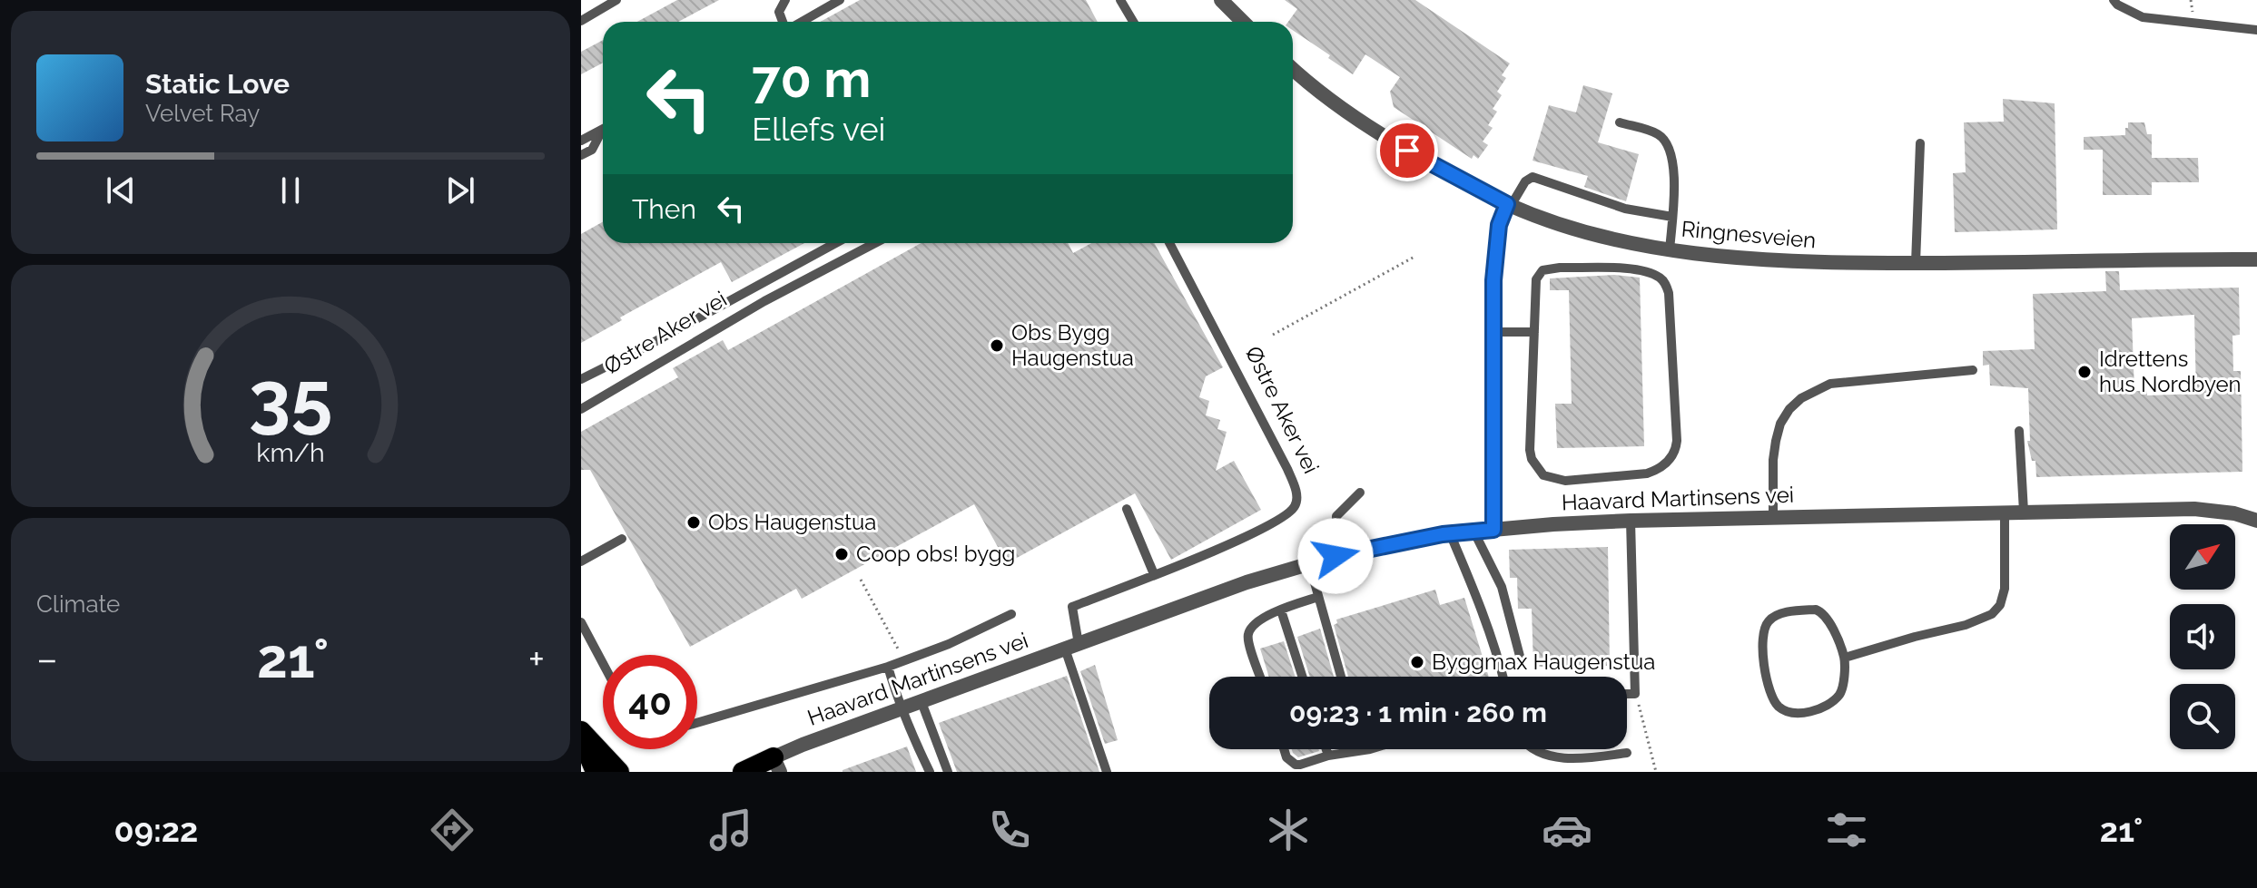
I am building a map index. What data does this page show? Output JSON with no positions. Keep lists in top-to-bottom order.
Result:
{
  "streets": {
    "street": ["Ringnesveien", "Haavard Martinsens vei"],
    "lane": ["Østre Aker vei"]
  },
  "crossings": [
    ["Østre Aker vei", "Haavard Martinsens vei"]
  ],
  "places": [
    "Obs Bygg Haugenstua",
    "Idrettens hus Nordbyen",
    "Obs Haugenstua",
    "Coop obs! bygg",
    "Byggmax Haugenstua"
  ],
  "north": "top right",
  "page": {
    "turn": ["70 m", "Ellefs vei"],
    "song": ["Static Love", "Velvet Ray"],
    "then": "Then",
    "tile": "Climate",
    "heat": ["−", "21°", "+"],
    "limit": "40",
    "trip": "09:23 · 1 min · 260 m",
    "tabs": ["09:22", "21°"],
    "gauge": ["35", "km/h"]
  }
}
